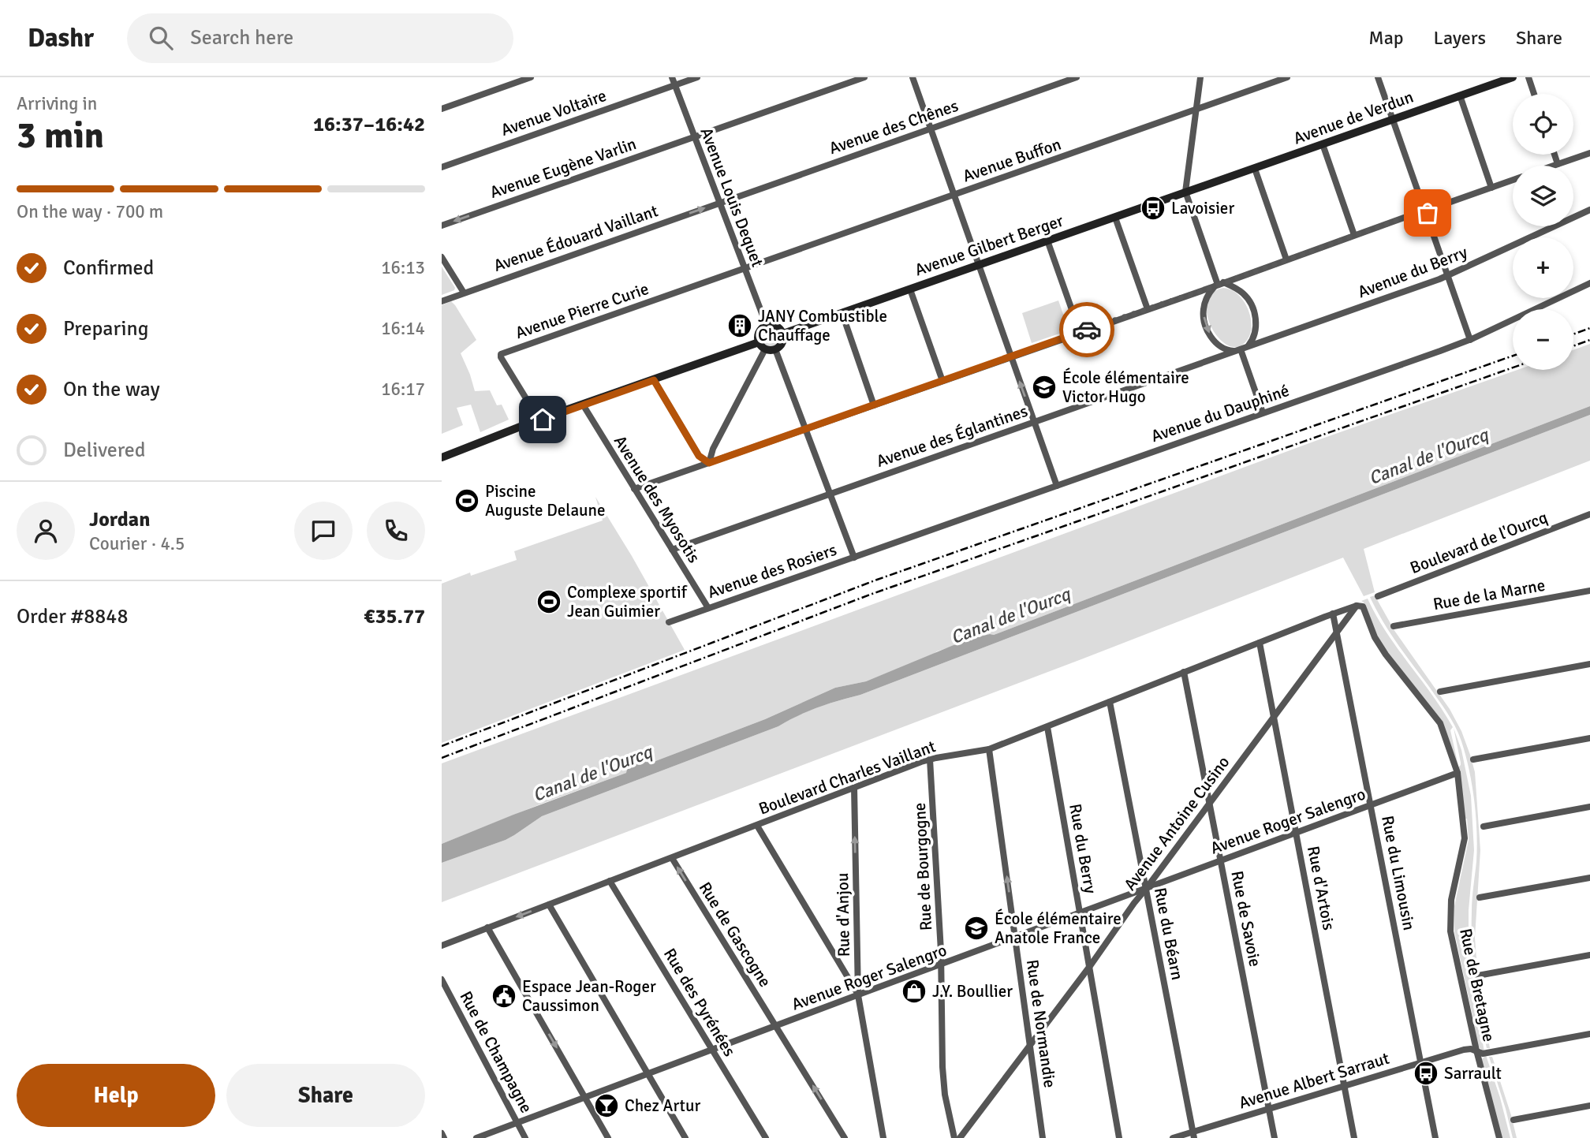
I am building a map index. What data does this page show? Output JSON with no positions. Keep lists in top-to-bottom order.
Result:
{
  "streets": {
    "street": [
      "Avenue Voltaire",
      "Avenue de Verdun",
      "Avenue des Chênes",
      "Avenue Buffon",
      "Avenue Eugène Varlin",
      "Avenue Louis Dequet",
      "Avenue Édouard Vaillant",
      "Avenue Gilbert Berger",
      "Avenue du Berry",
      "Avenue Pierre Curie",
      "Avenue du Dauphiné",
      "Avenue des Églantines",
      "Avenue des Myosotis",
      "Boulevard de l'Ourcq",
      "Avenue des Rosiers",
      "Rue de la Marne",
      "Boulevard Charles Vaillant",
      "Avenue Roger Salengro",
      "Avenue Antoine Cusino",
      "Rue du Berry",
      "Rue de Bourgogne",
      "Rue du Limousin",
      "Rue d'Artois",
      "Rue d'Anjou",
      "Rue de Savoie",
      "Rue du Béarn",
      "Rue de Gascogne",
      "Rue de Bretagne",
      "Rue des Pyrénées",
      "Rue de Normandie",
      "Rue de Champagne",
      "Avenue Albert Sarraut"
    ]
  },
  "crossings": [
    ["Avenue Voltaire", "Avenue Louis Dequet"],
    ["Avenue de Verdun", "Avenue Gilbert Berger"],
    ["Avenue des Chênes", "Avenue Louis Dequet"],
    ["Avenue des Chênes", "Avenue Édouard Vaillant"],
    ["Avenue Buffon", "Avenue Louis Dequet"],
    ["Avenue Buffon", "Avenue Pierre Curie"],
    ["Avenue Eugène Varlin", "Avenue Louis Dequet"],
    ["Avenue Louis Dequet", "Avenue Édouard Vaillant"],
    ["Avenue Louis Dequet", "Avenue Gilbert Berger"],
    ["Avenue Louis Dequet", "Avenue Pierre Curie"],
    ["Avenue du Berry", "Avenue des Églantines"],
    ["Avenue du Dauphiné", "Avenue des Rosiers"],
    ["Avenue des Églantines", "Avenue des Myosotis"],
    ["Avenue des Myosotis", "Avenue des Rosiers"],
    ["Boulevard Charles Vaillant", "Avenue Antoine Cusino"],
    ["Boulevard Charles Vaillant", "Rue du Berry"],
    ["Boulevard Charles Vaillant", "Rue de Bourgogne"],
    ["Boulevard Charles Vaillant", "Rue du Limousin"],
    ["Boulevard Charles Vaillant", "Rue d'Artois"],
    ["Boulevard Charles Vaillant", "Rue d'Anjou"],
    ["Boulevard Charles Vaillant", "Rue de Savoie"],
    ["Boulevard Charles Vaillant", "Rue du Béarn"],
    ["Boulevard Charles Vaillant", "Rue de Gascogne"],
    ["Boulevard Charles Vaillant", "Rue de Bretagne"],
    ["Boulevard Charles Vaillant", "Rue des Pyrénées"],
    ["Boulevard Charles Vaillant", "Rue de Normandie"],
    ["Avenue Roger Salengro", "Avenue Antoine Cusino"],
    ["Avenue Roger Salengro", "Rue du Berry"],
    ["Avenue Roger Salengro", "Rue de Bourgogne"],
    ["Avenue Roger Salengro", "Rue du Limousin"],
    ["Avenue Roger Salengro", "Rue d'Artois"],
    ["Avenue Roger Salengro", "Rue d'Anjou"],
    ["Avenue Roger Salengro", "Rue de Savoie"],
    ["Avenue Roger Salengro", "Rue du Béarn"],
    ["Avenue Roger Salengro", "Rue de Gascogne"],
    ["Avenue Roger Salengro", "Rue de Bretagne"],
    ["Avenue Roger Salengro", "Rue des Pyrénées"],
    ["Avenue Roger Salengro", "Rue de Normandie"],
    ["Avenue Roger Salengro", "Rue de Champagne"],
    ["Avenue Antoine Cusino", "Rue du Berry"],
    ["Avenue Antoine Cusino", "Rue du Limousin"],
    ["Avenue Antoine Cusino", "Rue d'Artois"],
    ["Avenue Antoine Cusino", "Rue de Savoie"],
    ["Avenue Antoine Cusino", "Rue du Béarn"],
    ["Avenue Antoine Cusino", "Rue de Bretagne"],
    ["Avenue Antoine Cusino", "Rue de Normandie"],
    ["Rue du Limousin", "Avenue Albert Sarraut"],
    ["Rue d'Artois", "Avenue Albert Sarraut"],
    ["Rue de Savoie", "Avenue Albert Sarraut"],
    ["Rue du Béarn", "Avenue Albert Sarraut"],
    ["Rue de Bretagne", "Avenue Albert Sarraut"]
  ],
  "one_way": [
    "Avenue Eugène Varlin",
    "Avenue Édouard Vaillant",
    "Rue d'Anjou",
    "Rue de Gascogne",
    "Rue de Normandie"
  ],
  "water": ["Canal de l'Ourcq"],
  "places": {
    "bus stop": ["Lavoisier", "Sarrault"],
    "building": ["JANY Combustible Chauffage"],
    "school or university": ["École élémentaire Victor Hugo", "École élémentaire Anatole France"],
    "sports": ["Piscine Auguste Delaune", "Complexe sportif Jean Guimier"],
    "shop": ["J.Y. Boullier"],
    "public building": ["Espace Jean-Roger Caussimon"],
    "bar": ["Chez Artur"]
  },
  "page": {
    "header": "Dashr",
    "search": "Search here",
    "nav": ["Map", "Layers", "Share"],
    "heading": ["3 min", "Arriving in", "16:37–16:42"],
    "panel": [
      "Jordan",
      "Courier · 4.5",
      "Order #8848",
      "€35.77"
    ],
    "map_buttons": ["+", "−"],
    "bar": "On the way · 700 m",
    "list": [
      ["Confirmed", "16:13"],
      ["Preparing", "16:14"],
      ["On the way", "16:17"],
      "Delivered"
    ],
    "buttons": ["Help", "Share"]
  }
}
